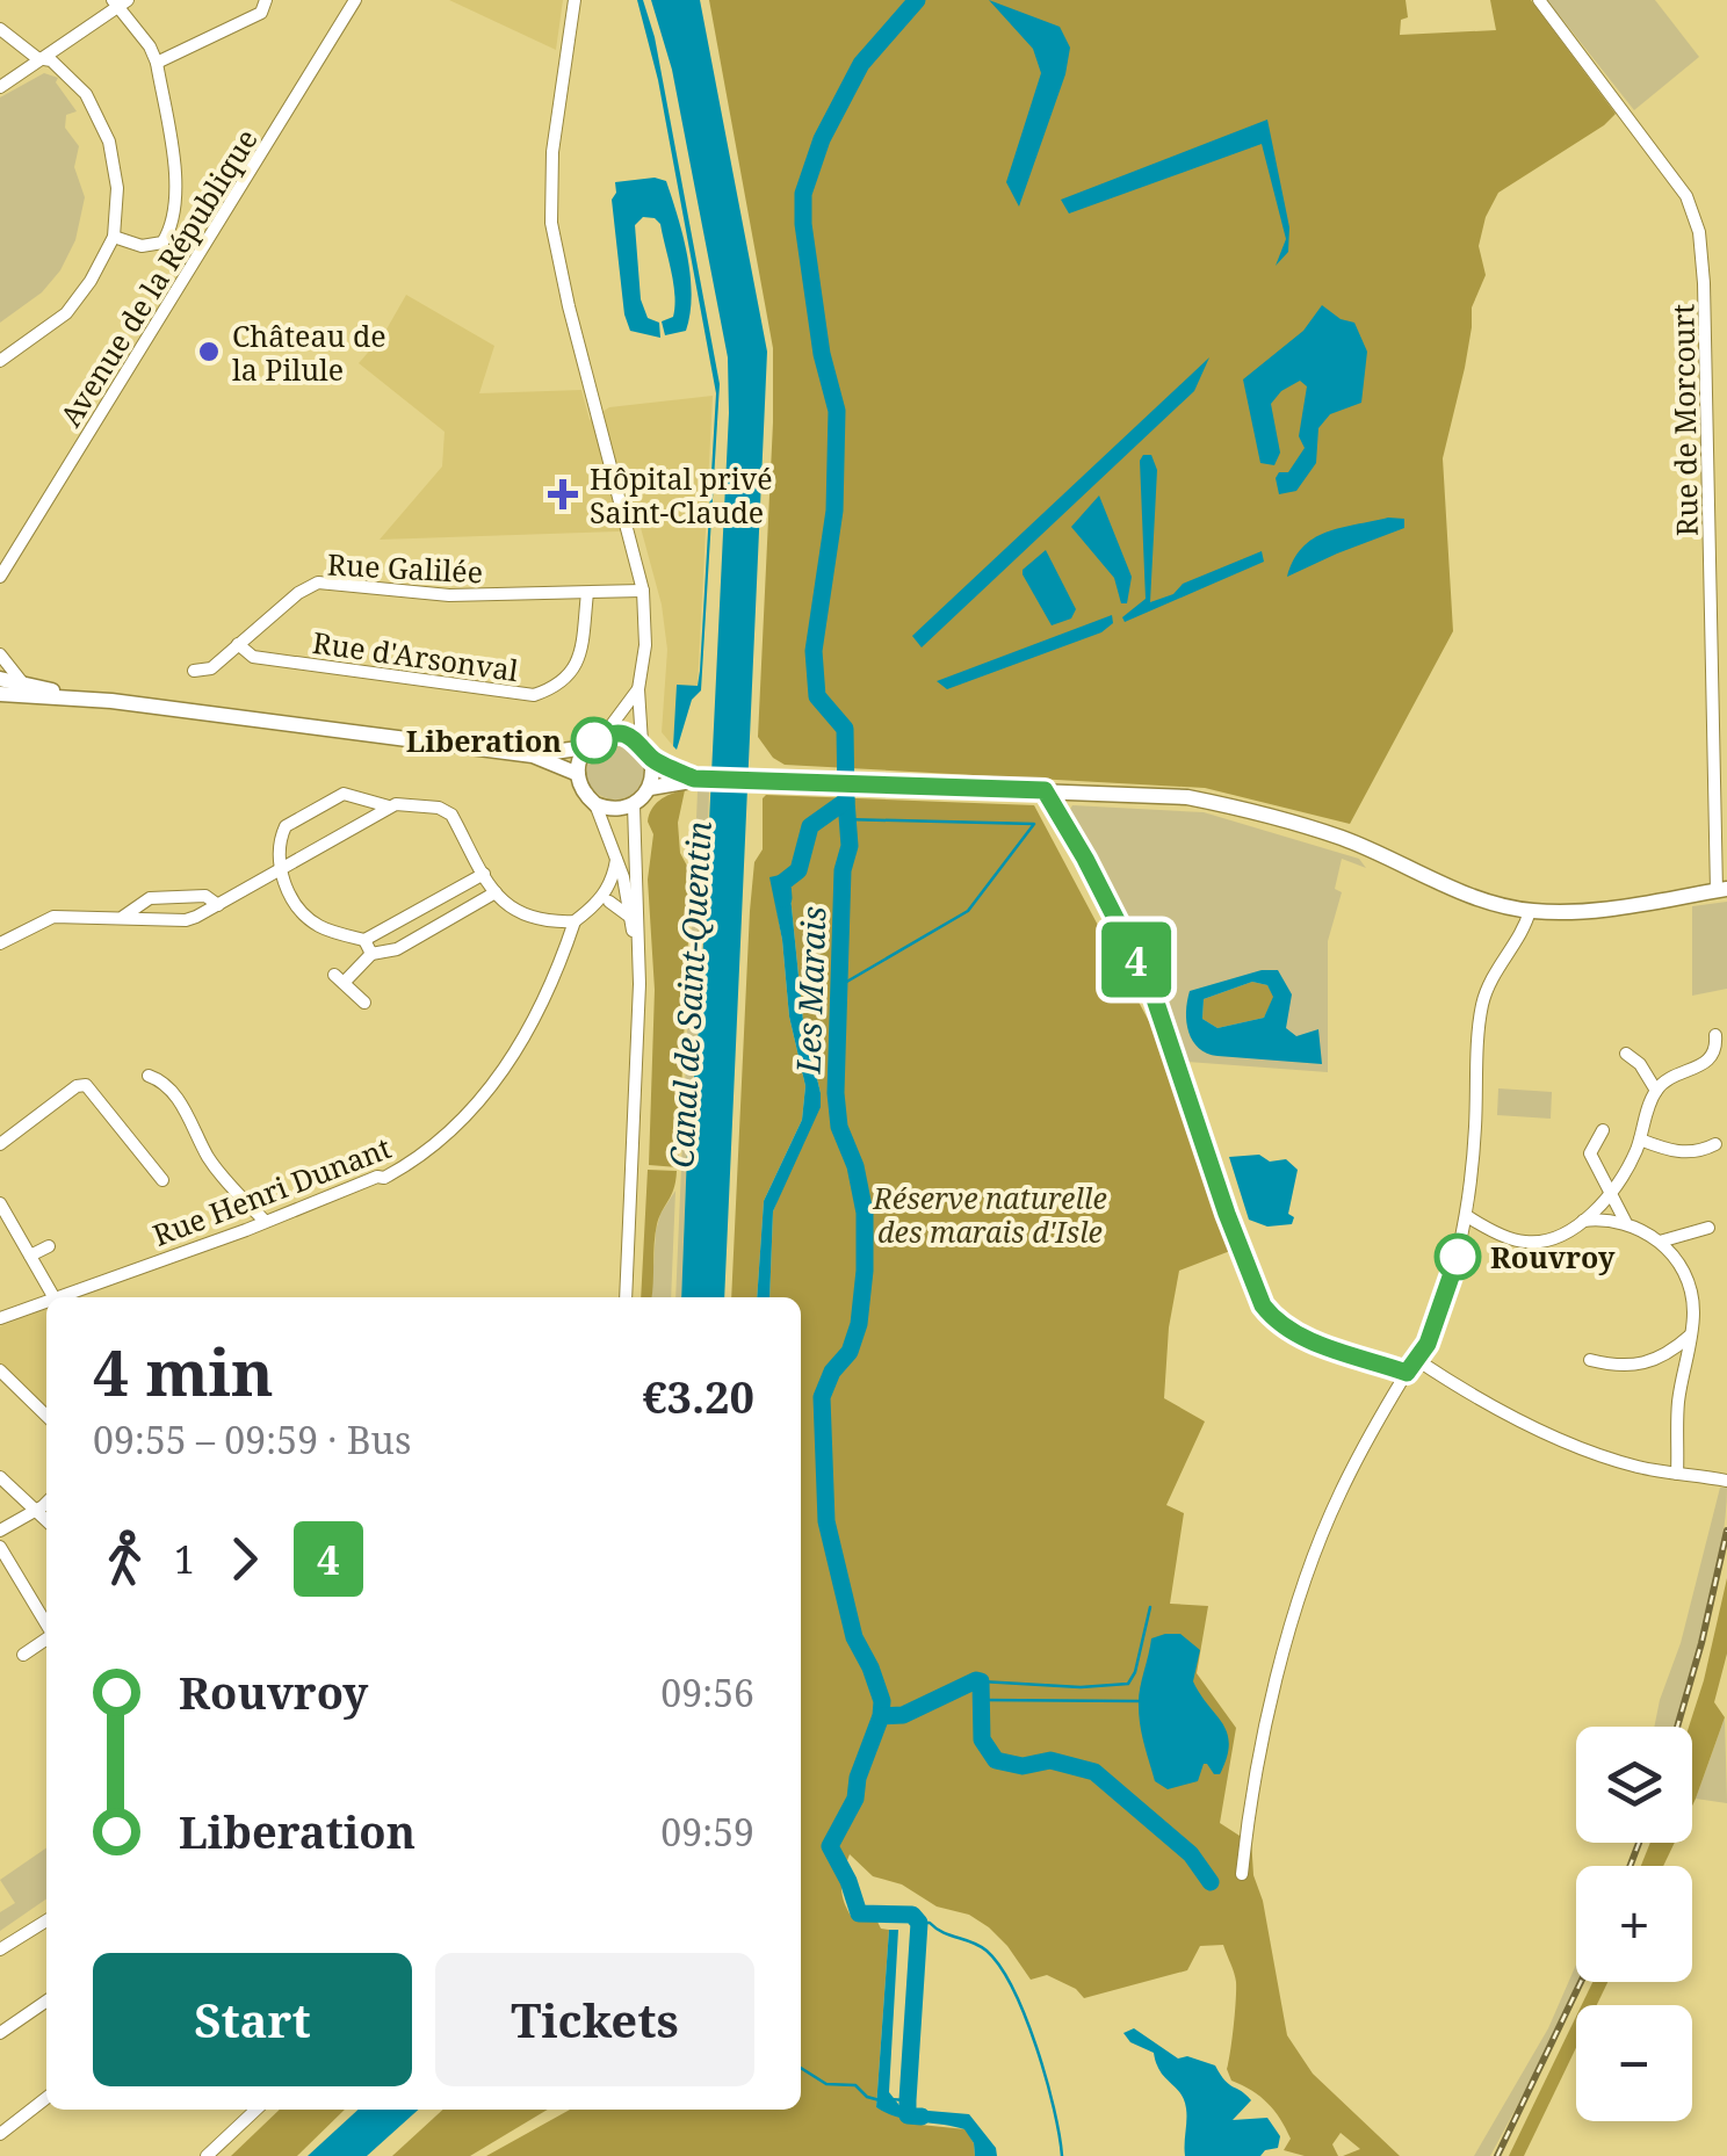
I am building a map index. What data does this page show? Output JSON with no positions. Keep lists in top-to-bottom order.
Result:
{
  "streets": {
    "street": [
      "Avenue de la République",
      "Rue de Morcourt",
      "Rue Galilée",
      "Rue d'Arsonval",
      "Rue Henri Dunant"
    ]
  },
  "crossings": [
    ["Rue Galilée", "Rue d'Arsonval"]
  ],
  "water": ["Les Marais", "Canal de Saint-Quentin"],
  "parks": ["Réserve naturelle des marais d'Isle"],
  "places": {
    "other": ["Château de la Pilule", "Liberation", "Rouvroy"],
    "health": ["Hôpital privé Saint-Claude"]
  },
  "lines": ["bus line 4"],
  "page": {
    "on_map": "4",
    "heading": ["4 min", "09:55 – 09:59 · Bus", "€3.20"],
    "legs": ["1", "4"],
    "list": [
      {
        "name": "Rouvroy",
        "value": "09:56"
      },
      {
        "name": "Liberation",
        "value": "09:59"
      }
    ],
    "map_buttons": ["+", "−"],
    "buttons": ["Start", "Tickets"]
  }
}
